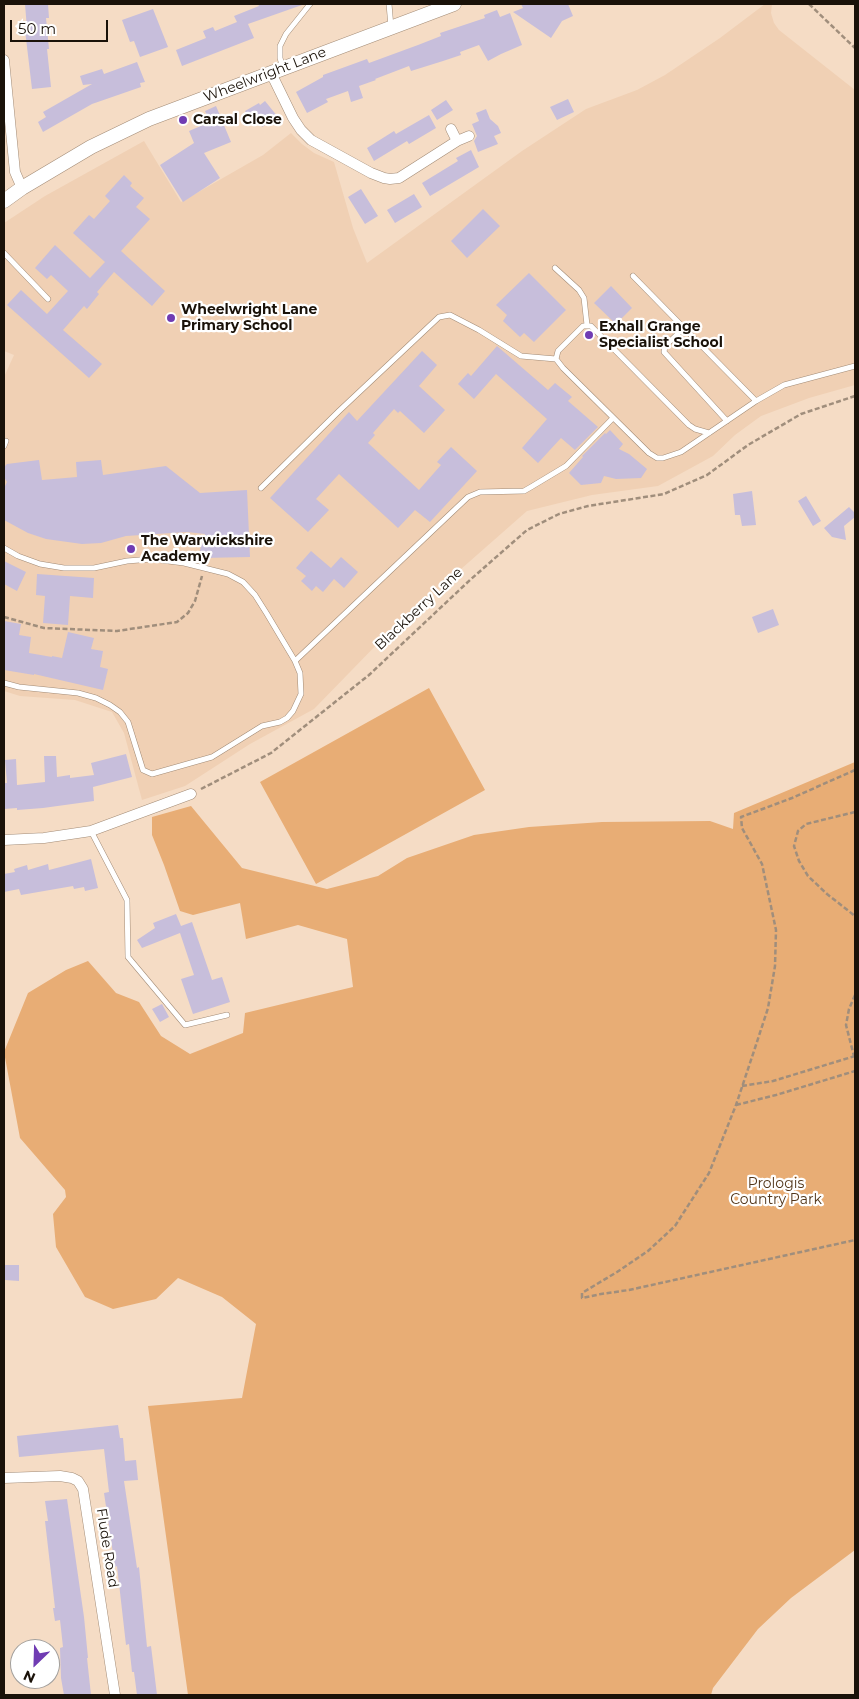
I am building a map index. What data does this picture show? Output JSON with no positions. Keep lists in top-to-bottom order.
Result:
{
  "streets": {
    "street": ["Wheelwright Lane", "Flude Road"],
    "path": ["Blackberry Lane"]
  },
  "parks": ["Prologis Country Park"],
  "places": [
    "Carsal Close",
    "Wheelwright Lane Primary School",
    "Exhall Grange Specialist School",
    "The Warwickshire Academy"
  ],
  "scale_bar": "50 m",
  "north": "bottom left"
}
